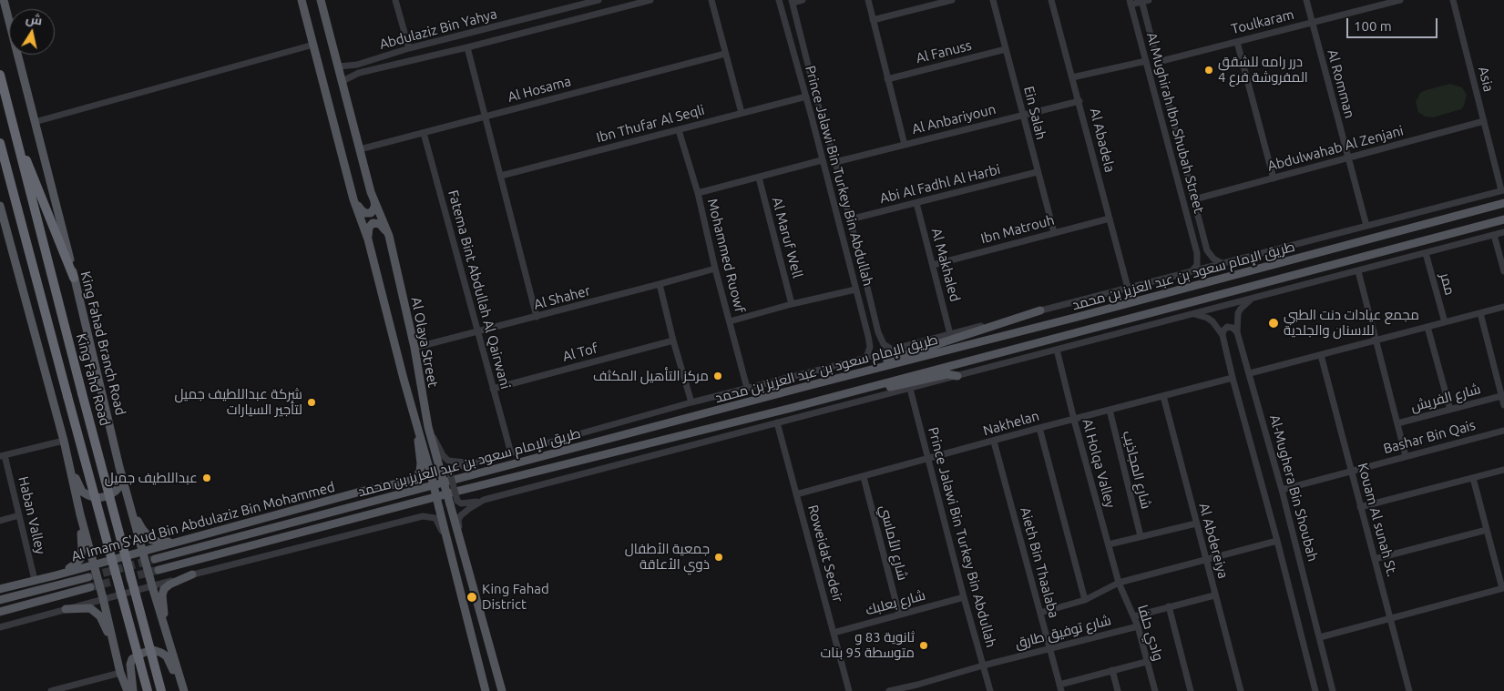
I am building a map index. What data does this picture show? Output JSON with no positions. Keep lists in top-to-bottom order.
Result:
{
  "streets": {
    "highway": ["King Fahd Road"],
    "main road": [
      "طريق الإمام سعود بن عبد العزيز بن محمد",
      "Al Olaya Street",
      "King Fahad Branch Road",
      "Al Imam S'Aud Bin Abdulaziz Bin Mohammed"
    ],
    "street": [
      "Toulkaram",
      "Abdulaziz Bin Yahya",
      "Al Fanuss",
      "Asia",
      "Al Romman",
      "Al Hosama",
      "Ein Salah",
      "Al Anbariyoun",
      "Al Mughirah Ibn Shubah Street",
      "Ibn Thufar Al Seqli",
      "Al Abadela",
      "Abdulwahab Al Zenjani",
      "Prince Jalawi Bin Turkey Bin Abdullah",
      "Abi Al Fadhl Al Harbi",
      "Ibn Matrouh",
      "Al Maruf Well",
      "Mohammed Ruowf",
      "Al Makhaled",
      "ممر",
      "Fatema Bint Abdullah Al Qairwani",
      "Al Shaher",
      "Al Tof",
      "شارع الفريش",
      "Nakhelan",
      "Bashar Bin Qais",
      "Al Holqa Valley",
      "شارع المجاذيب",
      "Al-Mughera Bin Shoubah",
      "Haban Valley",
      "Kouam Al sunah St.",
      "Al Abdereiya",
      "شارع الأماسي",
      "Roweidat Sedeir",
      "Aieth Bin Thaalaba",
      "شارع بعلبك",
      "شارع توفيق طارق",
      "وادي حلفا"
    ]
  },
  "crossings": [
    ["Toulkaram", "Al Romman"],
    ["Abdulaziz Bin Yahya", "Al Olaya Street"],
    ["Al Fanuss", "Ein Salah"],
    ["Asia", "Abdulwahab Al Zenjani"],
    ["Al Romman", "Abdulwahab Al Zenjani"],
    ["Al Hosama", "Fatema Bint Abdullah Al Qairwani"],
    ["Al Hosama", "Al Olaya Street"],
    ["Ein Salah", "Al Anbariyoun"],
    ["Ein Salah", "Abi Al Fadhl Al Harbi"],
    ["Ein Salah", "Ibn Matrouh"],
    ["Al Anbariyoun", "Al Abadela"],
    ["Al Anbariyoun", "Prince Jalawi Bin Turkey Bin Abdullah"],
    ["Ibn Thufar Al Seqli", "Prince Jalawi Bin Turkey Bin Abdullah"],
    ["Ibn Thufar Al Seqli", "Mohammed Ruowf"],
    ["Al Abadela", "Ibn Matrouh"],
    ["Prince Jalawi Bin Turkey Bin Abdullah", "Abi Al Fadhl Al Harbi"],
    ["Prince Jalawi Bin Turkey Bin Abdullah", "Nakhelan"],
    ["Prince Jalawi Bin Turkey Bin Abdullah", "شارع بعلبك"],
    ["Prince Jalawi Bin Turkey Bin Abdullah", "شارع توفيق طارق"],
    ["Abi Al Fadhl Al Harbi", "Al Makhaled"],
    ["Ibn Matrouh", "Al Makhaled"],
    ["Mohammed Ruowf", "Al Shaher"],
    ["Fatema Bint Abdullah Al Qairwani", "Al Shaher"],
    ["Fatema Bint Abdullah Al Qairwani", "Al Tof"],
    ["Al Shaher", "Al Olaya Street"],
    ["Al Olaya Street", "Al Imam S'Aud Bin Abdulaziz Bin Mohammed"],
    ["King Fahad Branch Road", "Al Imam S'Aud Bin Abdulaziz Bin Mohammed"],
    ["Nakhelan", "Al Holqa Valley"],
    ["Nakhelan", "شارع المجاذيب"],
    ["Nakhelan", "Al Abdereiya"],
    ["Nakhelan", "شارع الأماسي"],
    ["Nakhelan", "Roweidat Sedeir"],
    ["Nakhelan", "Aieth Bin Thaalaba"],
    ["Bashar Bin Qais", "Al-Mughera Bin Shoubah"],
    ["Bashar Bin Qais", "Kouam Al sunah St."],
    ["Al Holqa Valley", "وادي حلفا"],
    ["Haban Valley", "Al Imam S'Aud Bin Abdulaziz Bin Mohammed"],
    ["شارع الأماسي", "شارع بعلبك"],
    ["Roweidat Sedeir", "شارع بعلبك"],
    ["Aieth Bin Thaalaba", "شارع توفيق طارق"],
    ["شارع توفيق طارق", "وادي حلفا"]
  ],
  "places": [
    "درر رامه للشقق المفروشة فرع 4",
    "مجمع عيادات دنت الطبي للاسنان والجلدية",
    "مركز التأهيل المكثف",
    "شركة عبداللطيف جميل لتأجير السيارات",
    "عبداللطيف جميل",
    "جمعية الأطفال ذوي الأعاقة",
    "King Fahad District",
    "ثانوية 83 و متوسطة 95 بنات"
  ],
  "scale_bar": "100 m",
  "north": "top"
}
